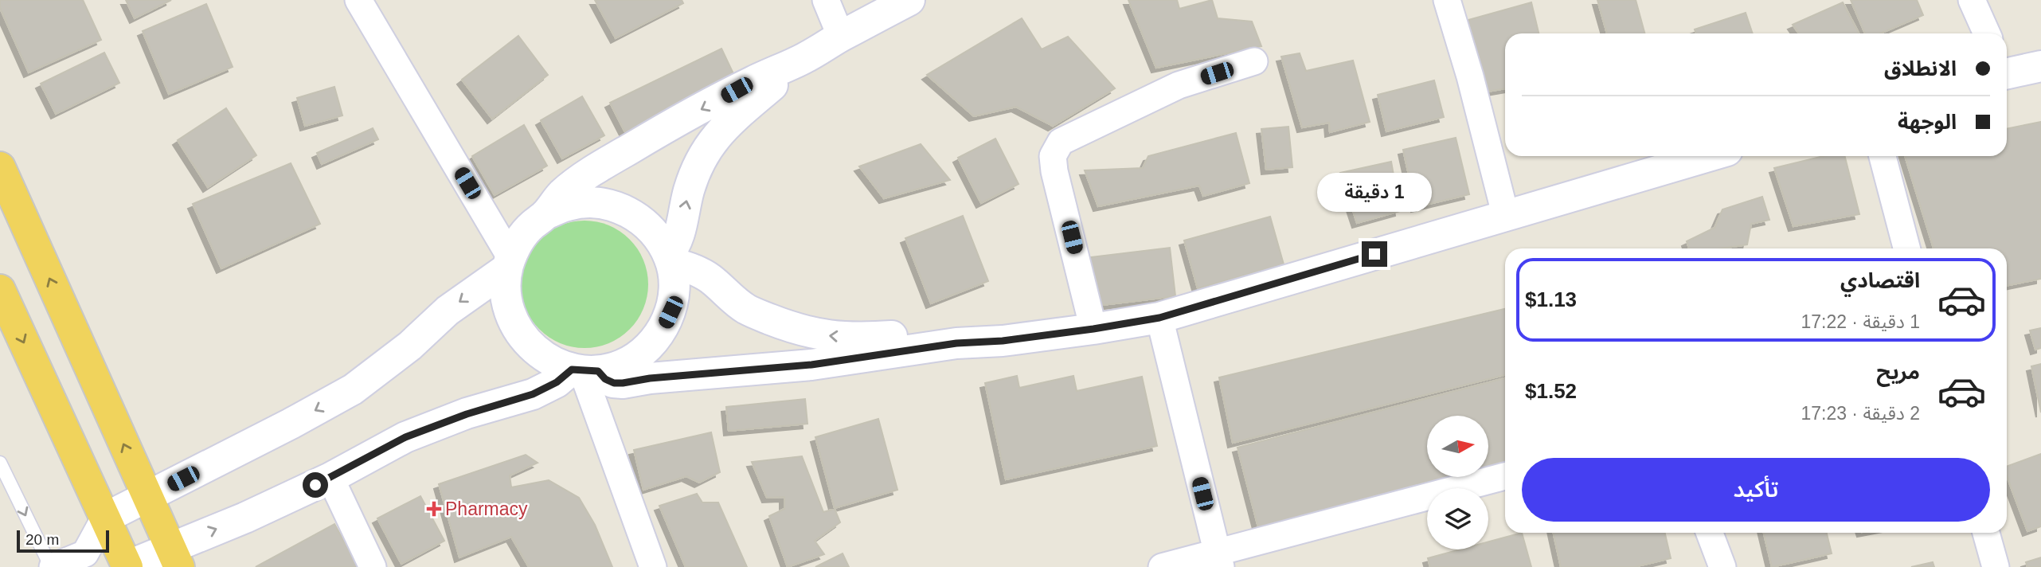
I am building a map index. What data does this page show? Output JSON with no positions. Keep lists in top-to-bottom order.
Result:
{
  "places": {
    "health": ["Pharmacy"]
  },
  "scale_bar": "20 m",
  "north": "right",
  "page": {
    "banner": ["الانطلاق", "الوجهة"],
    "bubble": "1 دقيقة",
    "list": [
      {
        "name": "اقتصادي",
        "note": "1 دقيقة · 17:22",
        "value": "$1.13"
      },
      {
        "name": "مريح",
        "note": "2 دقيقة · 17:23",
        "value": "$1.52"
      }
    ],
    "buttons": "تأكيد",
    "scale": "20 m"
  }
}
